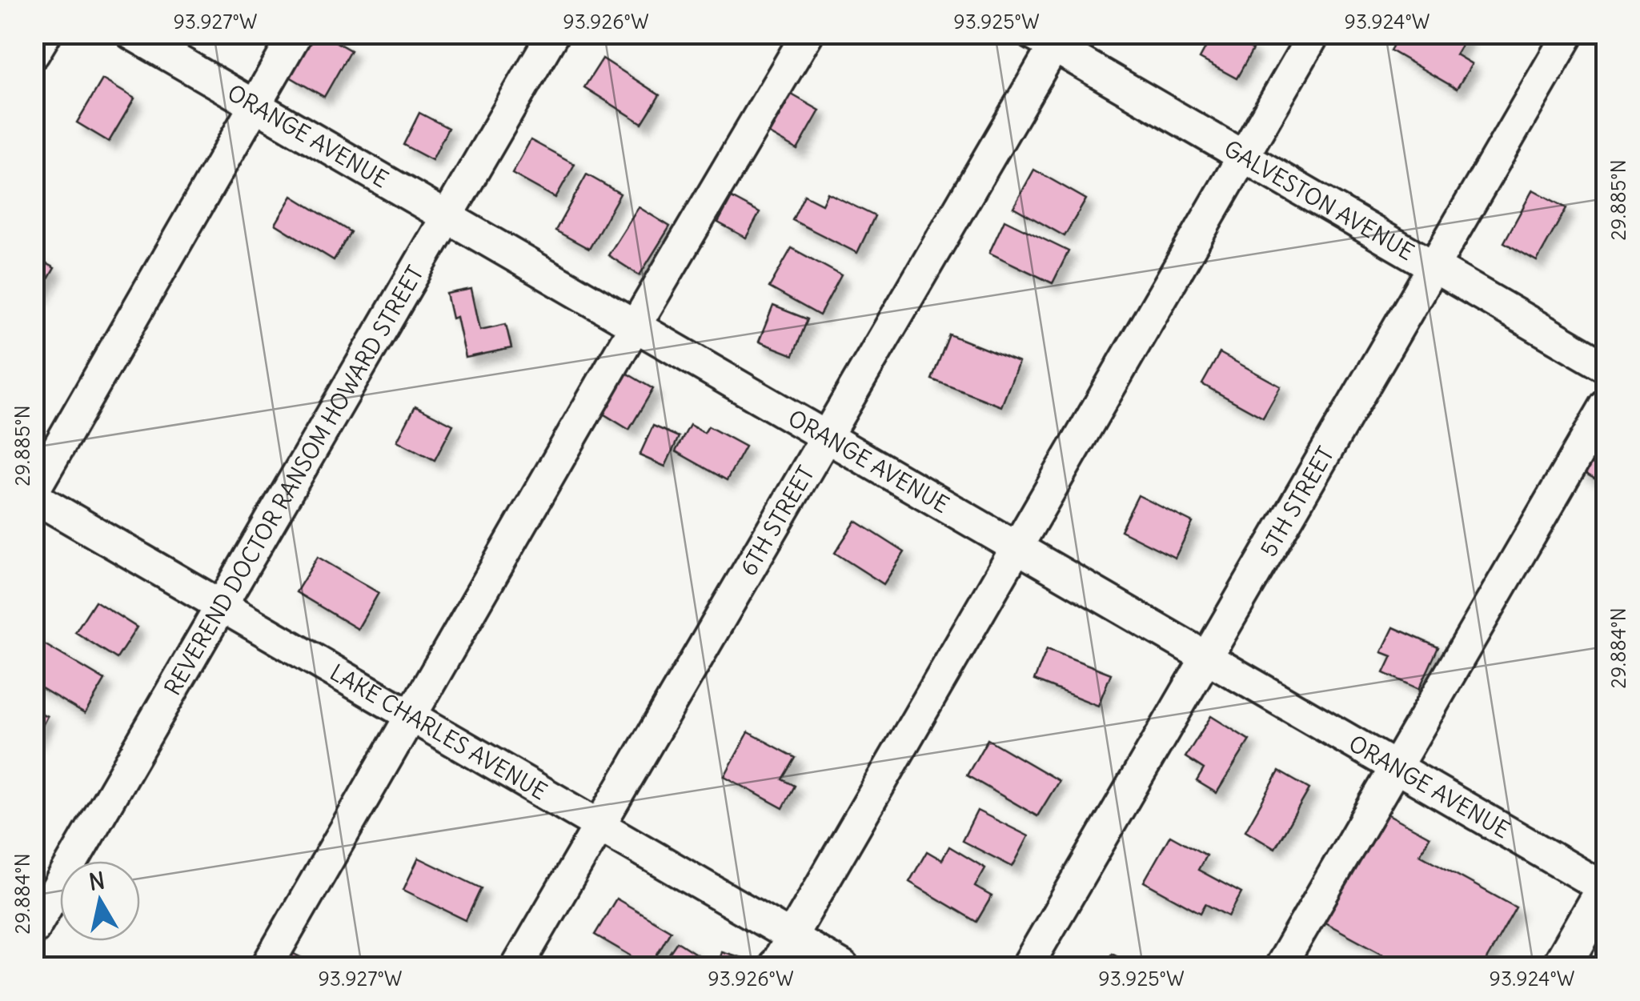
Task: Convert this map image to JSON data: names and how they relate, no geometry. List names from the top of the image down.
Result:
{
  "streets": {
    "street": [
      "ORANGE AVENUE",
      "GALVESTON AVENUE",
      "REVEREND DOCTOR RANSOM HOWARD STREET",
      "5TH STREET",
      "6TH STREET",
      "LAKE CHARLES AVENUE"
    ]
  },
  "crossings": [
    ["ORANGE AVENUE", "REVEREND DOCTOR RANSOM HOWARD STREET"],
    ["ORANGE AVENUE", "5TH STREET"],
    ["ORANGE AVENUE", "6TH STREET"],
    ["GALVESTON AVENUE", "5TH STREET"],
    ["GALVESTON AVENUE", "6TH STREET"],
    ["REVEREND DOCTOR RANSOM HOWARD STREET", "LAKE CHARLES AVENUE"],
    ["6TH STREET", "LAKE CHARLES AVENUE"]
  ],
  "north": "top",
  "coordinates": [
    "93.927°W",
    "93.926°W",
    "93.925°W",
    "93.924°W",
    "29.885°N",
    "29.884°N"
  ]
}
